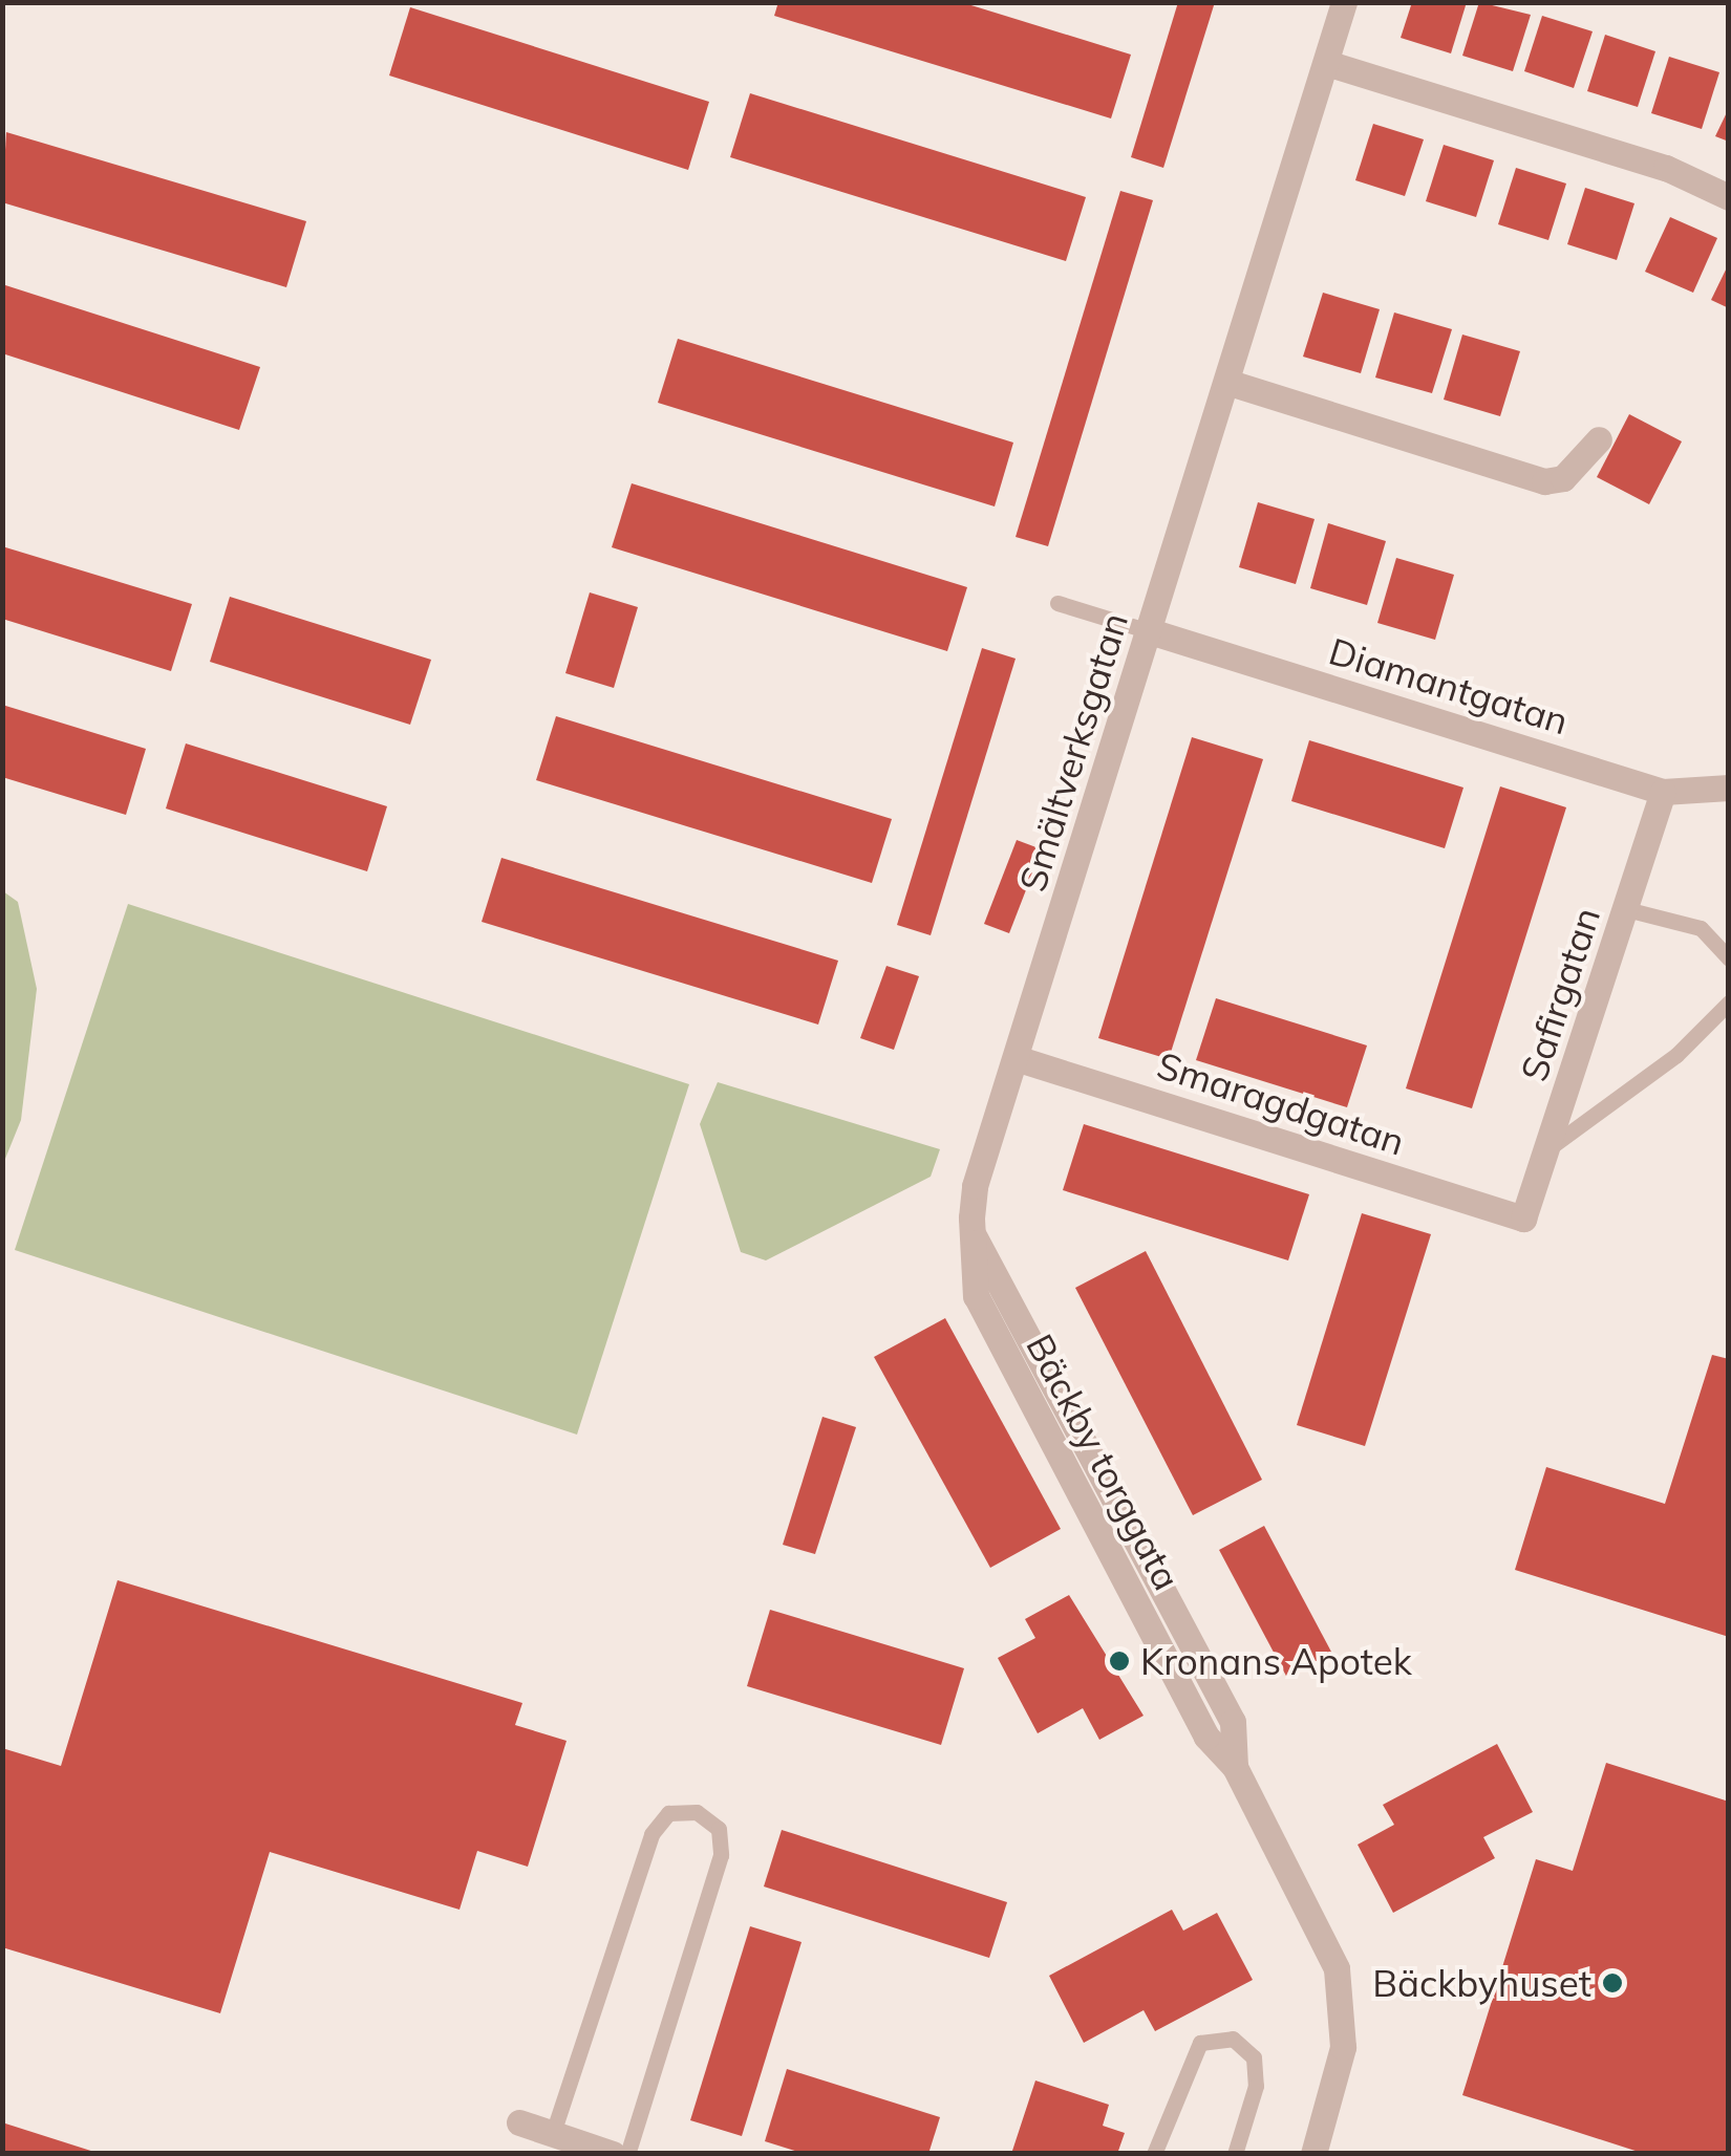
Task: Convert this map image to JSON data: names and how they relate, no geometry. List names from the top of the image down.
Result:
{
  "streets": {
    "street": [
      "Diamantgatan",
      "Smältverksgatan",
      "Safirgatan",
      "Smaragdgatan",
      "Bäckby torggata"
    ]
  },
  "crossings": [
    ["Diamantgatan", "Smältverksgatan"],
    ["Diamantgatan", "Safirgatan"],
    ["Smältverksgatan", "Smaragdgatan"],
    ["Smältverksgatan", "Bäckby torggata"],
    ["Safirgatan", "Smaragdgatan"]
  ],
  "places": ["Kronans Apotek", "Bäckbyhuset"]
}
